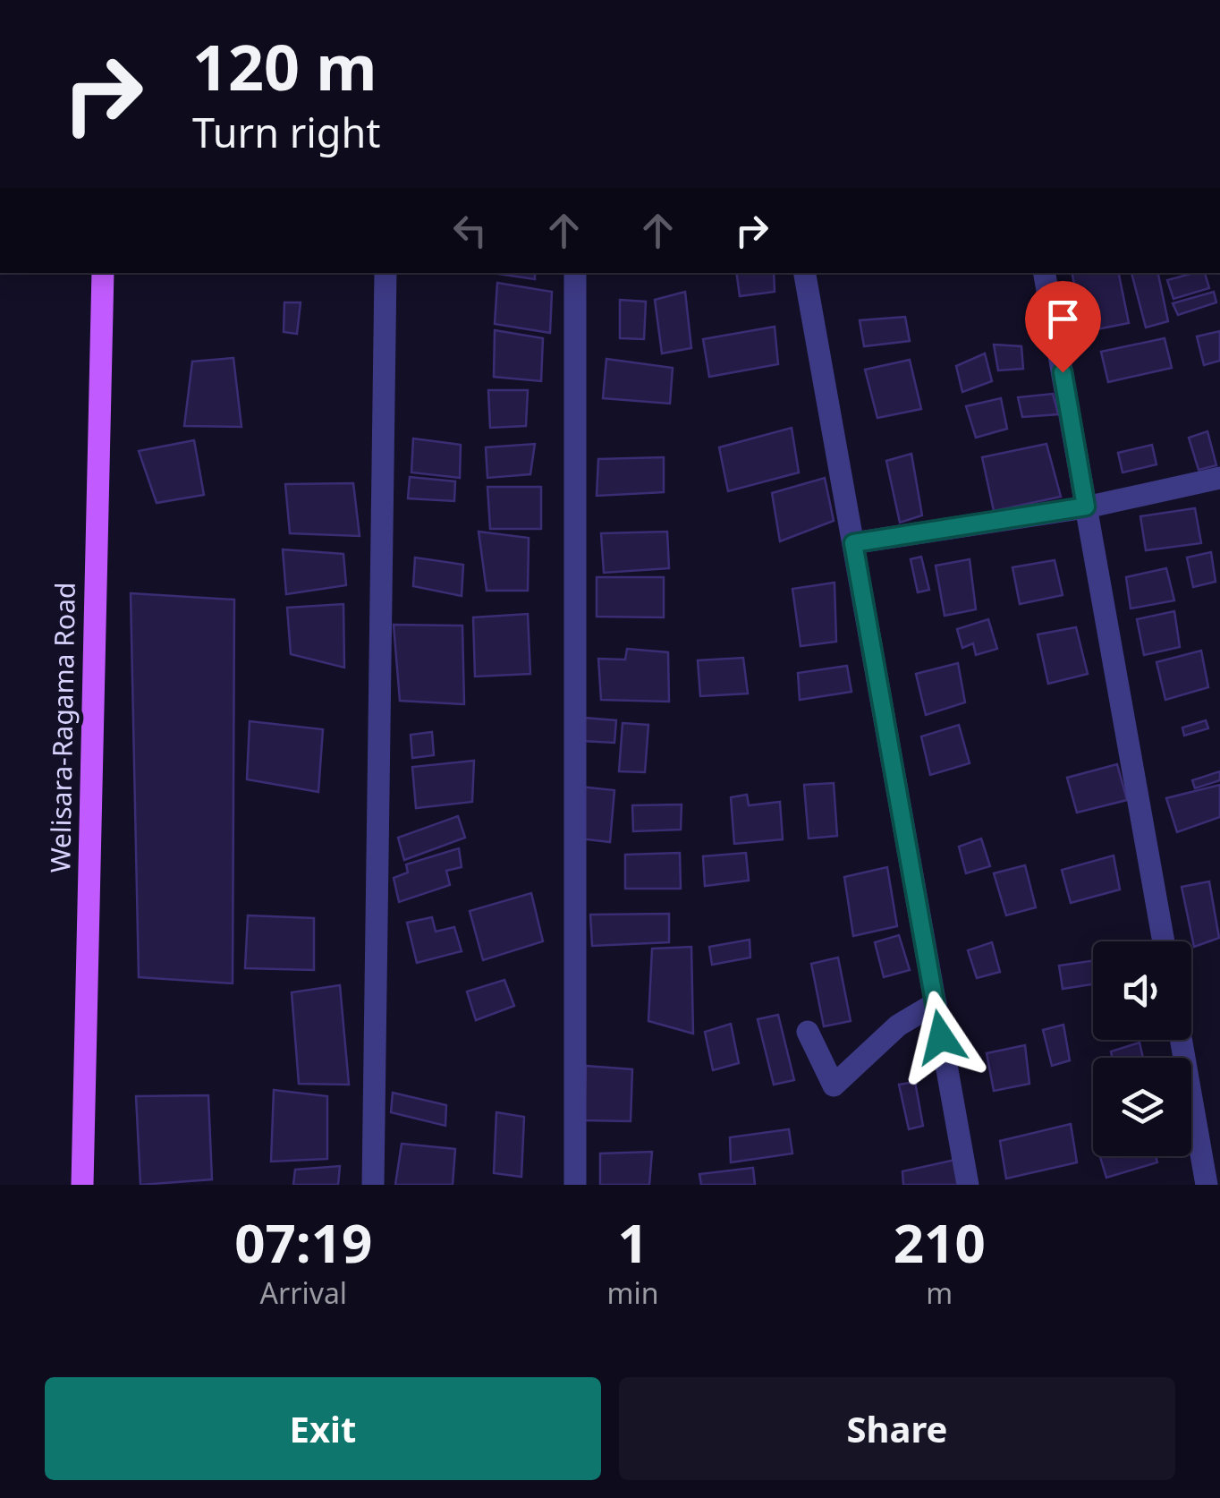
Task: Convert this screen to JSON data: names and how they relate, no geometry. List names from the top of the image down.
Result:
{
  "streets": {
    "main road": ["Welisara-Ragama Road"]
  },
  "page": {
    "turn": ["120 m", "Turn right"],
    "eta": [
      "07:19",
      "Arrival",
      "1",
      "min",
      "210",
      "m"
    ],
    "buttons": ["Exit", "Share"]
  }
}
